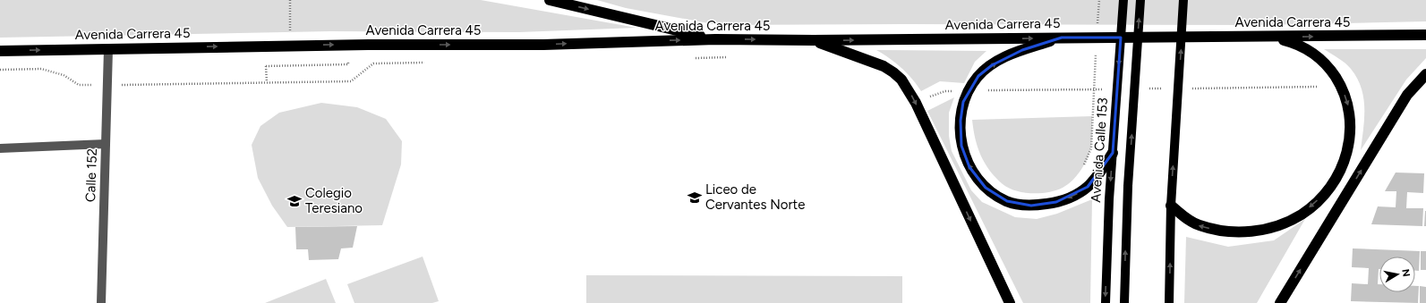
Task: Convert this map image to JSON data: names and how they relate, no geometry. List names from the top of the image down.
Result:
{
  "streets": {
    "highway": ["Avenida Carrera 45"],
    "main road": ["Avenida Calle 153"],
    "street": ["Calle 152"]
  },
  "crossings": [
    ["Avenida Carrera 45", "Calle 152"]
  ],
  "one_way": ["Avenida Carrera 45"],
  "places": {
    "school or university": ["Liceo de Cervantes Norte", "Colegio Teresiano"]
  },
  "north": "right"
}
